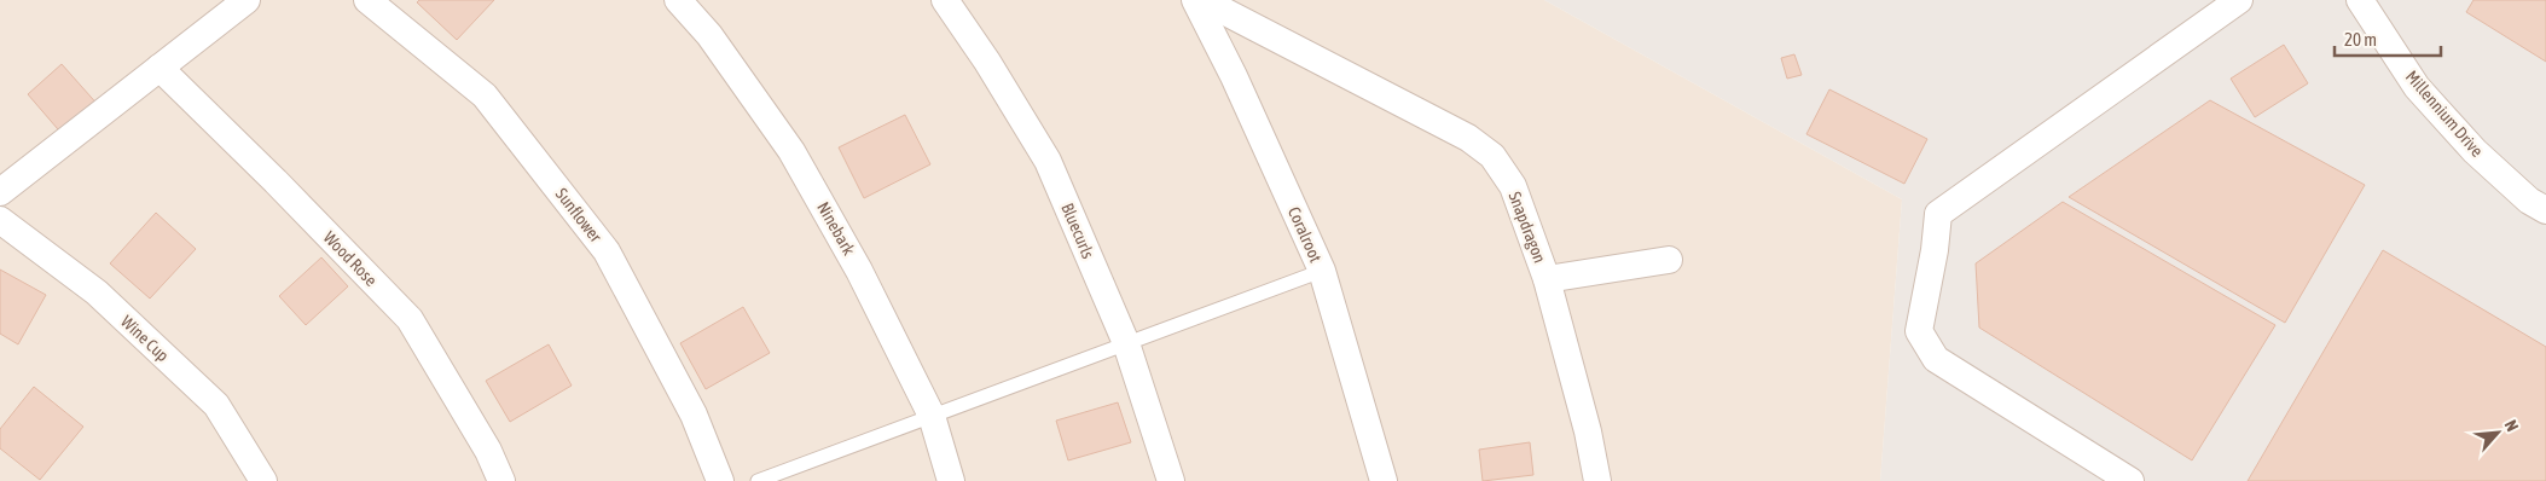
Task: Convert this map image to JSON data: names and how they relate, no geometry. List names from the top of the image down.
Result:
{
  "streets": {
    "street": [
      "Millennium Drive",
      "Sunflower",
      "Snapdragon",
      "Ninebark",
      "Bluecurls",
      "Coralroot",
      "Wood Rose",
      "Wine Cup"
    ]
  },
  "scale_bar": "20 m",
  "north": "top right"
}
